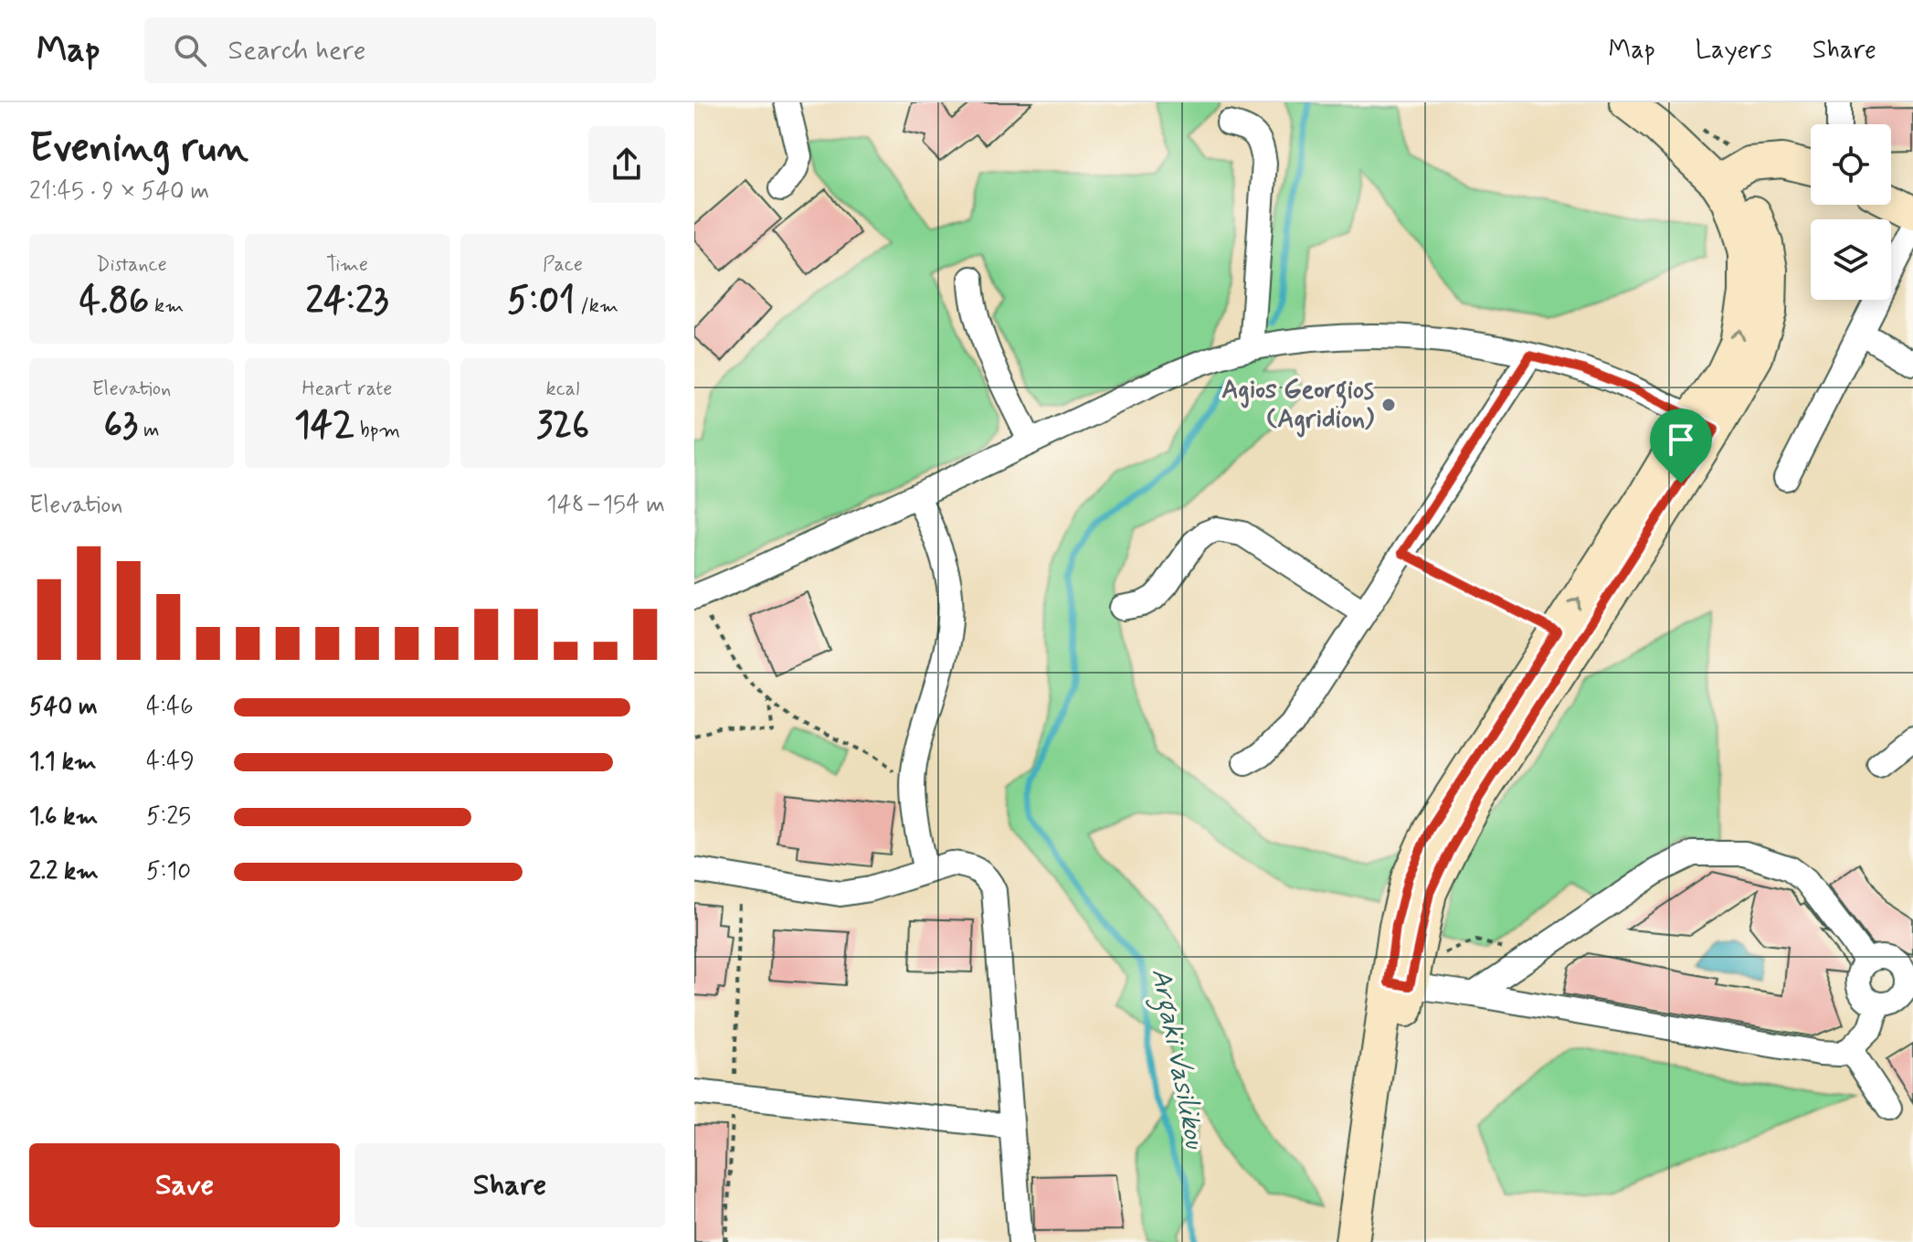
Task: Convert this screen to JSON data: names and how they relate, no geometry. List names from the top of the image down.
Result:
{
  "water": ["Argaki Vasilikou"],
  "places": ["Agios Georgios (Agridion)"],
  "page": {
    "header": "Map",
    "search": "Search here",
    "nav": ["Map", "Layers", "Share"],
    "heading": ["Evening run", "21:45 · 9 × 540 m"],
    "stats": [
      ["Distance", "4.86 km"],
      ["Time", "24:23"],
      ["Pace", "5:01 /km"],
      ["Elevation", "63 m"],
      ["Heart rate", "142 bpm"],
      ["kcal", "326"]
    ],
    "chart": ["Elevation", "148–154 m"],
    "list": [
      {
        "name": "540 m",
        "note": "4:46"
      },
      {
        "name": "1.1 km",
        "note": "4:49"
      },
      {
        "name": "1.6 km",
        "note": "5:25"
      },
      {
        "name": "2.2 km",
        "note": "5:10"
      }
    ],
    "buttons": ["Save", "Share"]
  }
}
